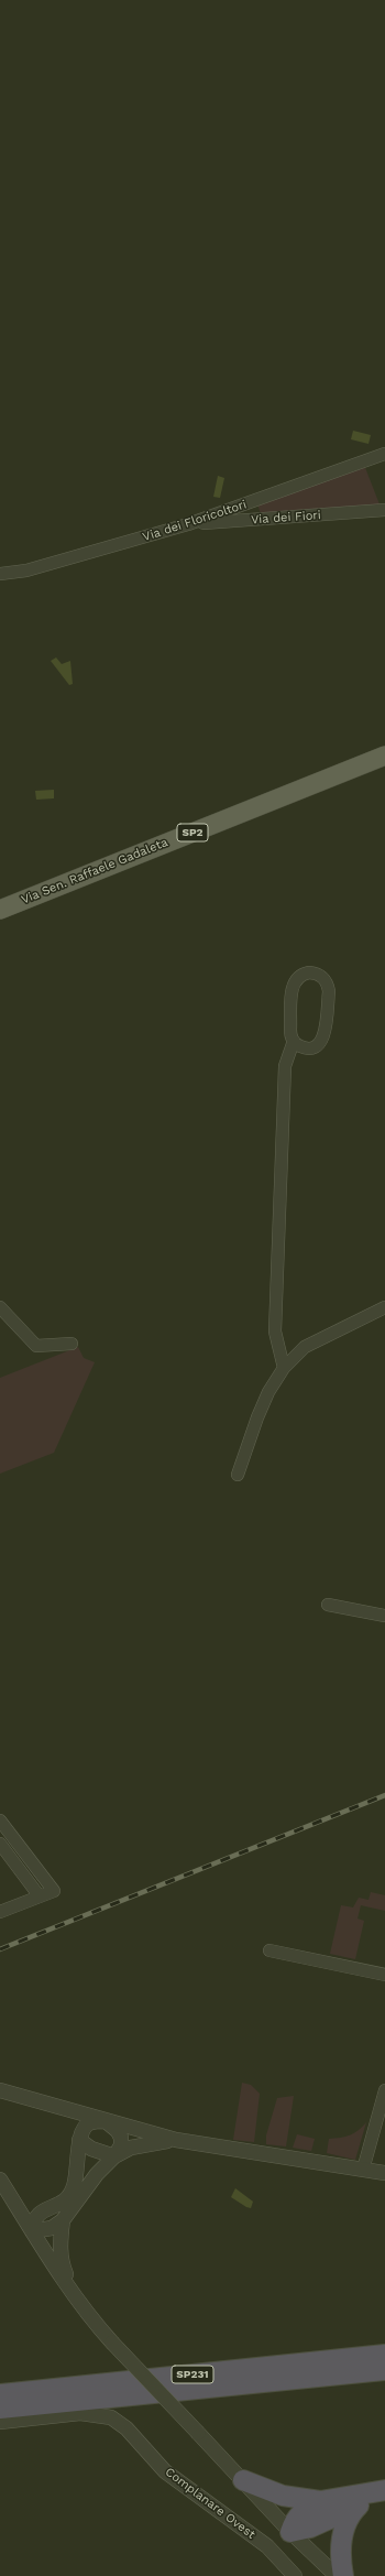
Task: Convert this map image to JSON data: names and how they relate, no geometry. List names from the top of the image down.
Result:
{
  "streets": {
    "highway": ["SP231"],
    "main road": ["SP2", "Via Sen. Raffaele Gadaleta"],
    "street": ["Via dei Fiori", "Via dei Floricoltori", "Complanare Ovest"]
  },
  "crossings": [
    ["Via dei Fiori", "Via dei Floricoltori"]
  ]
}
